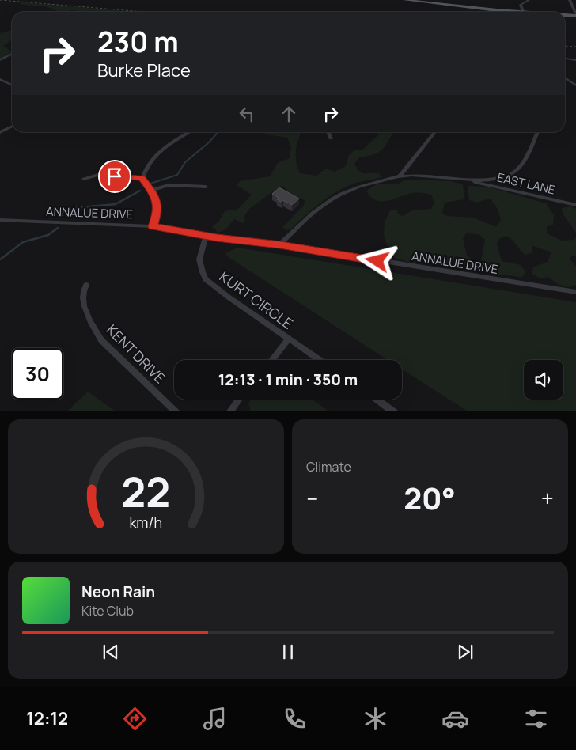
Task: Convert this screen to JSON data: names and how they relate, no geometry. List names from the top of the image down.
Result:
{
  "streets": {
    "street": [
      "EAST LANE",
      "ANNALUE DRIVE",
      "KURT CIRCLE",
      "KENT DRIVE"
    ]
  },
  "crossings": [
    ["ANNALUE DRIVE", "KURT CIRCLE"]
  ],
  "page": {
    "turn": ["230 m", "Burke Place"],
    "limit": "30",
    "trip": "12:13 · 1 min · 350 m",
    "tile": "Climate",
    "heat": ["−", "20°", "+"],
    "song": ["Neon Rain", "Kite Club"],
    "tabs": "12:12",
    "gauge": ["22", "km/h"]
  }
}
